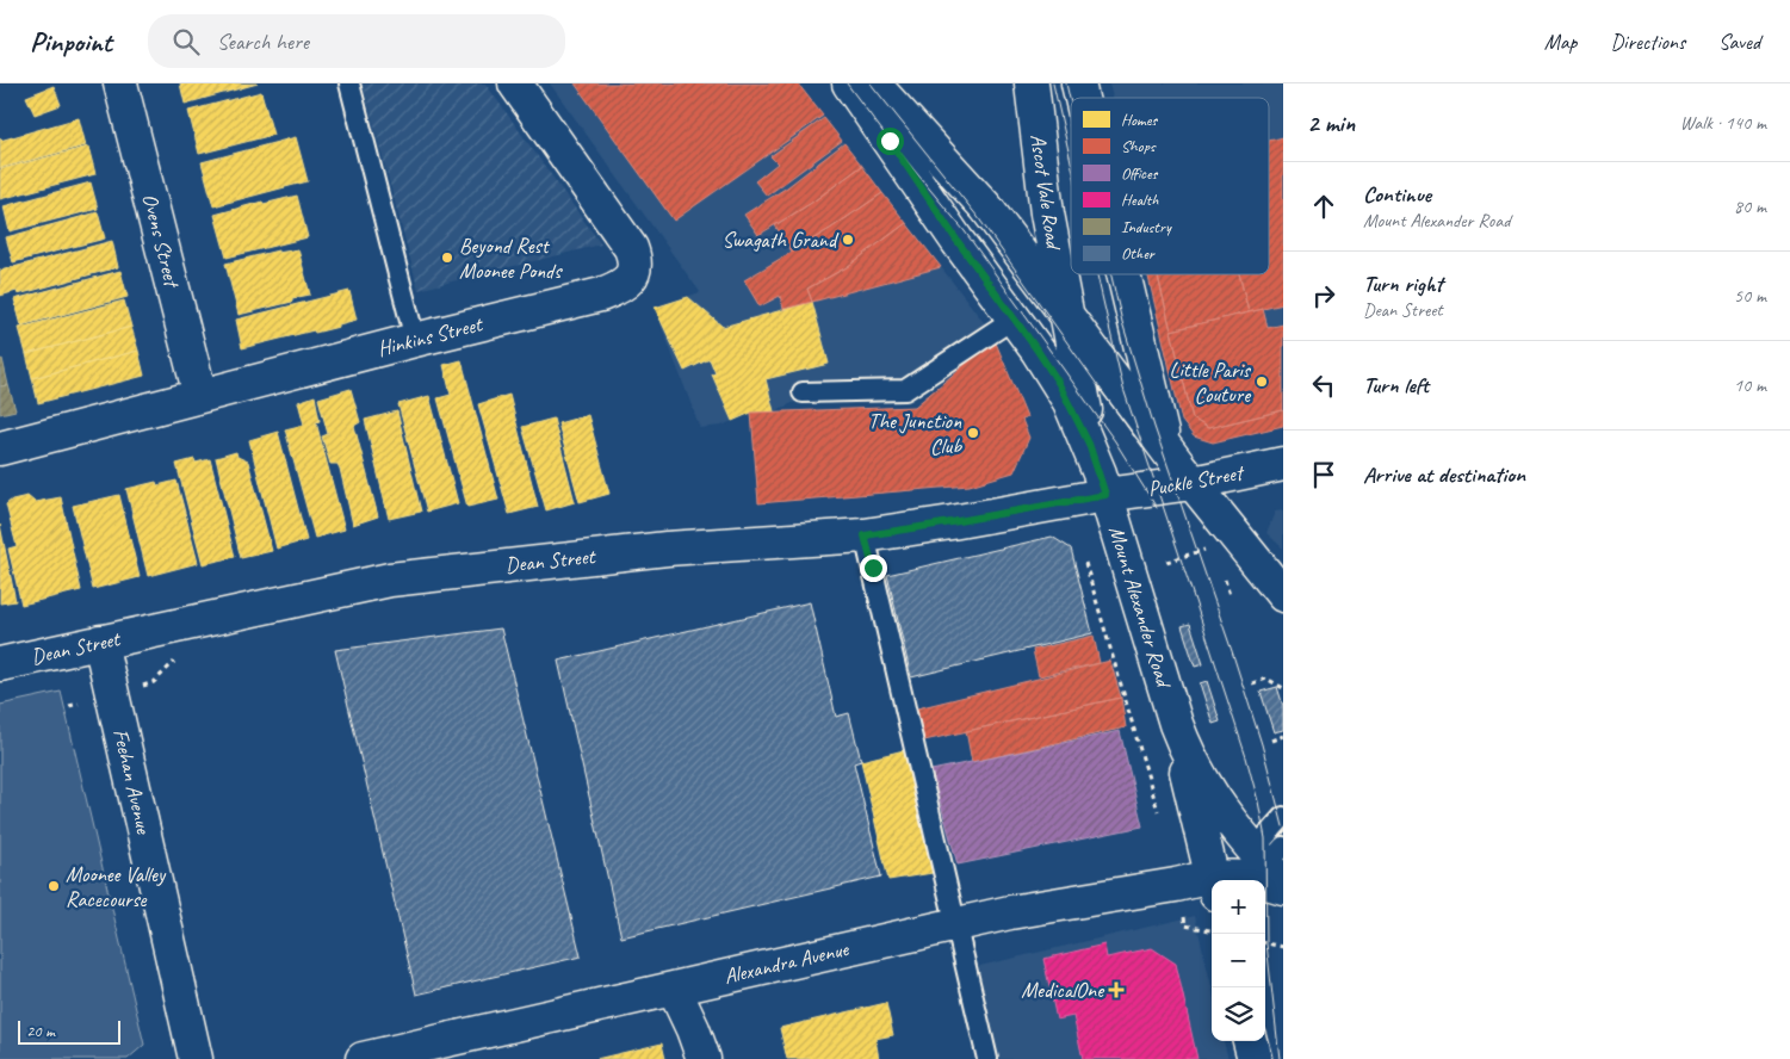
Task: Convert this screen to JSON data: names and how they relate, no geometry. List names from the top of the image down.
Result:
{
  "streets": {
    "street": [
      "Ascot Vale Road",
      "Ovens Street",
      "Hinkins Street",
      "Puckle Street",
      "Dean Street",
      "Mount Alexander Road",
      "Feehan Avenue",
      "Alexandra Avenue"
    ]
  },
  "crossings": [
    ["Ascot Vale Road", "Puckle Street"],
    ["Ascot Vale Road", "Dean Street"],
    ["Ascot Vale Road", "Mount Alexander Road"],
    ["Ovens Street", "Hinkins Street"],
    ["Puckle Street", "Dean Street"],
    ["Puckle Street", "Mount Alexander Road"],
    ["Dean Street", "Mount Alexander Road"],
    ["Dean Street", "Feehan Avenue"]
  ],
  "places": {
    "other": [
      "Swagath Grand",
      "Beyond Rest Moonee Ponds",
      "Little Paris Couture",
      "The Junction Club",
      "Moonee Valley Racecourse"
    ],
    "health": ["MedicalOne"]
  },
  "legend": [
    "Homes",
    "Shops",
    "Offices",
    "Health",
    "Industry",
    "Other"
  ],
  "scale_bar": "20 m",
  "page": {
    "header": "Pinpoint",
    "search": "Search here",
    "nav": ["Map", "Directions", "Saved"],
    "heading": ["2 min", "Walk · 140 m"],
    "list": [
      ["Continue", "Mount Alexander Road", "80 m"],
      ["Turn right", "Dean Street", "50 m"],
      ["Turn left", "10 m"],
      "Arrive at destination"
    ],
    "map_buttons": ["+", "−"],
    "scale": "20 m"
  }
}
